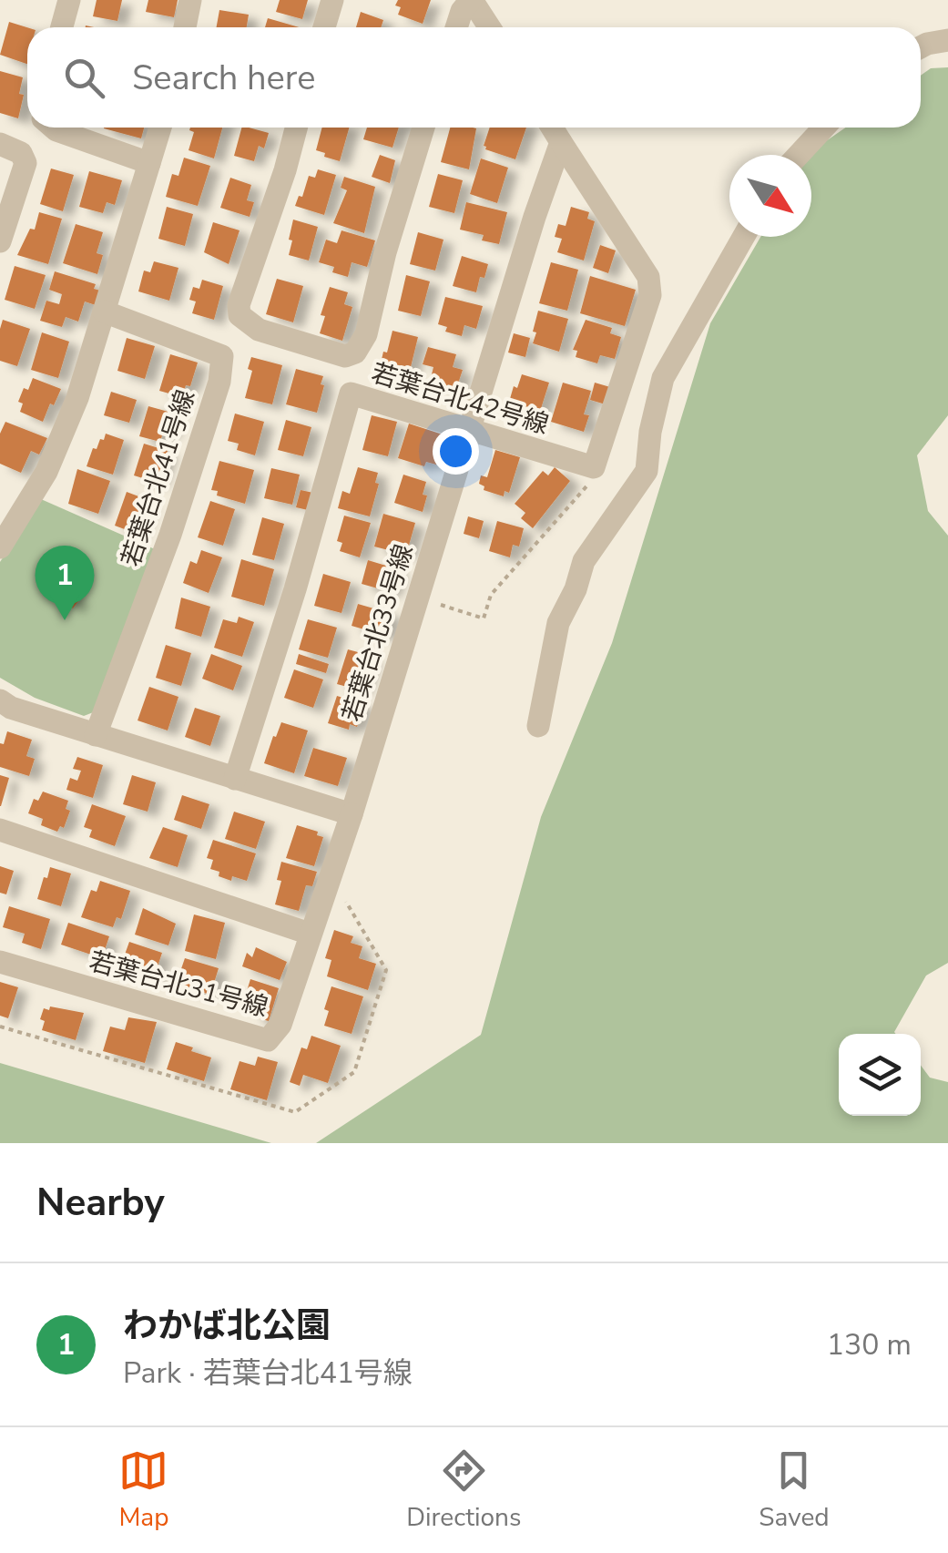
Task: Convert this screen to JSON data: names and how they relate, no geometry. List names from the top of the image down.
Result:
{
  "streets": {
    "street": [
      "若葉台北42号線",
      "若葉台北41号線",
      "若葉台北33号線",
      "若葉台北31号線"
    ]
  },
  "crossings": [
    ["若葉台北42号線", "若葉台北33号線"],
    ["若葉台北33号線", "若葉台北31号線"]
  ],
  "north": "bottom right",
  "page": {
    "search": "Search here",
    "pins": "1",
    "heading": "Nearby",
    "list": [
      {
        "mark": "1",
        "name": "わかば北公園",
        "note": "Park · 若葉台北41号線",
        "value": "130 m"
      }
    ],
    "nav": ["Map", "Directions", "Saved"]
  }
}
